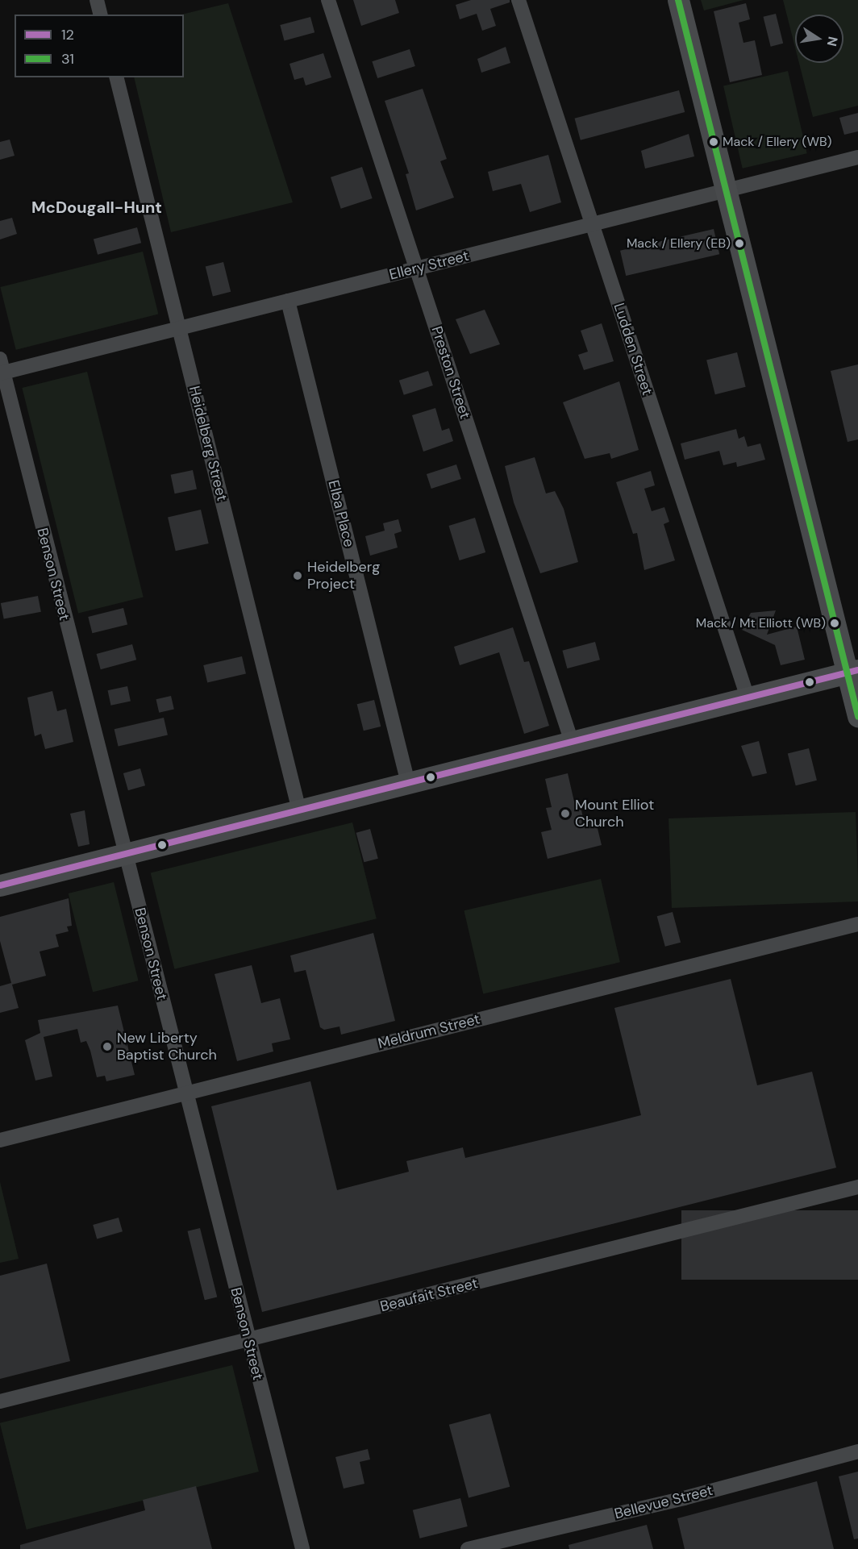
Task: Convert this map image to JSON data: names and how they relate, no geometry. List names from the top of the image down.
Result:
{
  "streets": {
    "street": [
      "Ellery Street",
      "Ludden Street",
      "Preston Street",
      "Heidelberg Street",
      "Elba Place",
      "Benson Street",
      "Meldrum Street",
      "Beaufait Street",
      "Bellevue Street"
    ]
  },
  "crossings": [
    ["Ellery Street", "Ludden Street"],
    ["Ellery Street", "Preston Street"],
    ["Ellery Street", "Heidelberg Street"],
    ["Ellery Street", "Elba Place"],
    ["Ellery Street", "Benson Street"],
    ["Benson Street", "Meldrum Street"],
    ["Benson Street", "Beaufait Street"]
  ],
  "districts": ["McDougall-Hunt"],
  "places": [
    "Mack / Ellery (WB)",
    "Mack / Ellery (EB)",
    "Heidelberg Project",
    "Mack / Mt Elliott (WB)",
    "Mount Elliot Church",
    "New Liberty Baptist Church"
  ],
  "lines": ["transit line 31", "transit line 12"],
  "legend": ["12", "31"],
  "north": "right"
}
